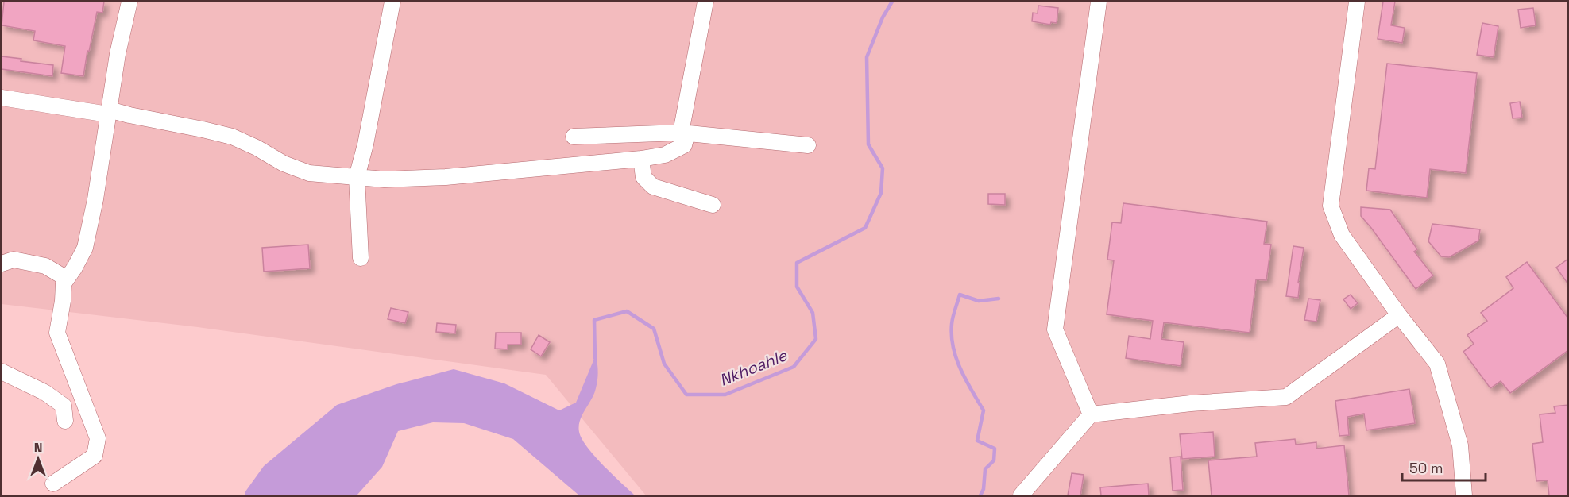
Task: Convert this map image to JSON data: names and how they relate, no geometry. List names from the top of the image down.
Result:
{
  "water": ["Nkhoahle"],
  "scale_bar": "50 m",
  "north": "top"
}
